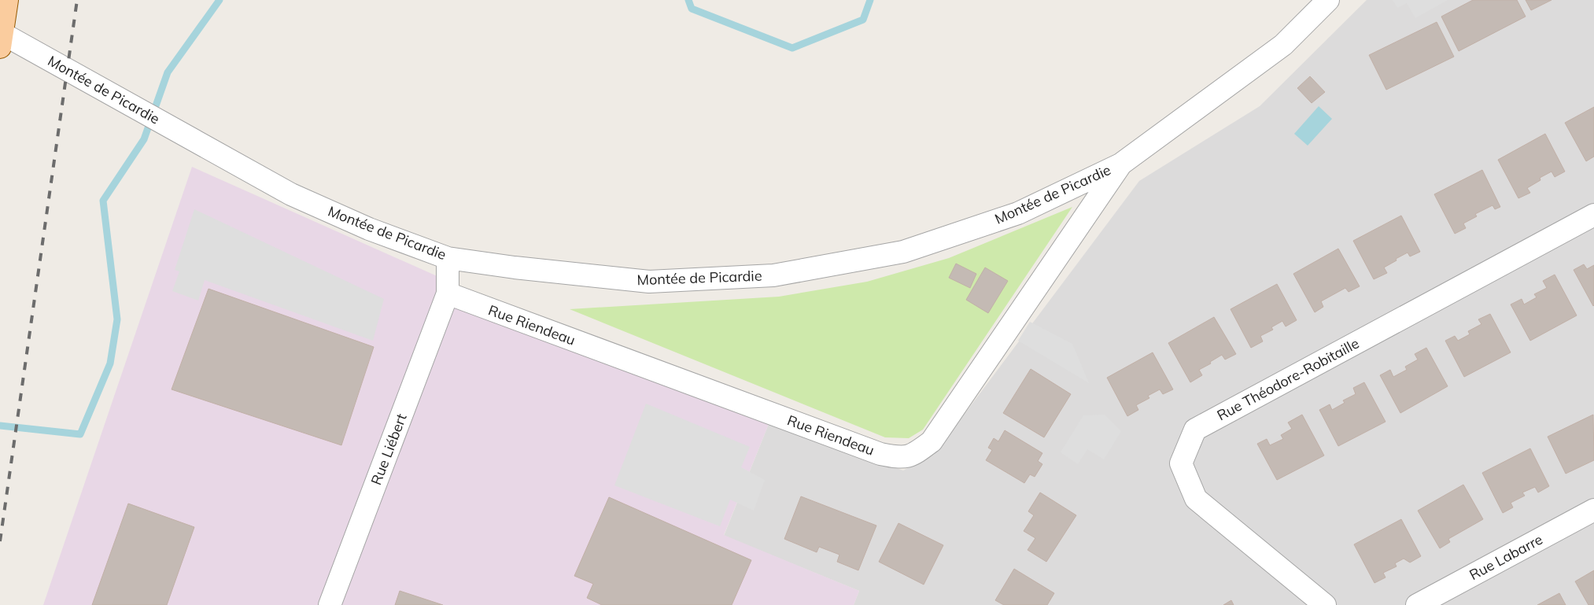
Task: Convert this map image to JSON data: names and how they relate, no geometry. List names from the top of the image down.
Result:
{
  "streets": {
    "street": [
      "Montée de Picardie",
      "Rue Riendeau",
      "Rue Théodore-Robitaille",
      "Rue Liébert",
      "Rue Labarre"
    ]
  },
  "crossings": [
    ["Montée de Picardie", "Rue Riendeau"],
    ["Rue Riendeau", "Rue Liébert"]
  ]
}
